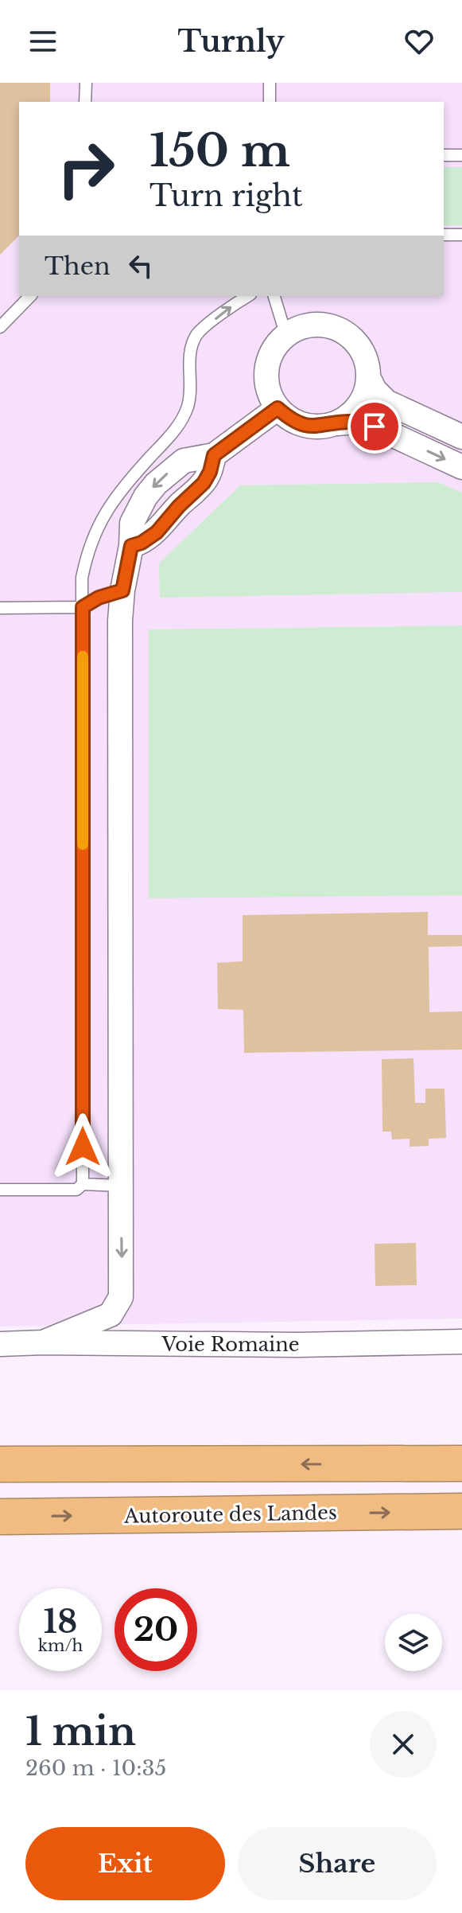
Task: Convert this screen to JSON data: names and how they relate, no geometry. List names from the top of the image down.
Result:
{
  "streets": {
    "highway": ["Autoroute des Landes"],
    "street": ["Voie Romaine"]
  },
  "page": {
    "header": "Turnly",
    "turn": ["150 m", "Turn right"],
    "then": "Then",
    "speed": "18 km/h",
    "limit": "20",
    "heading": ["1 min", "260 m · 10:35"],
    "buttons": ["Exit", "Share"]
  }
}
